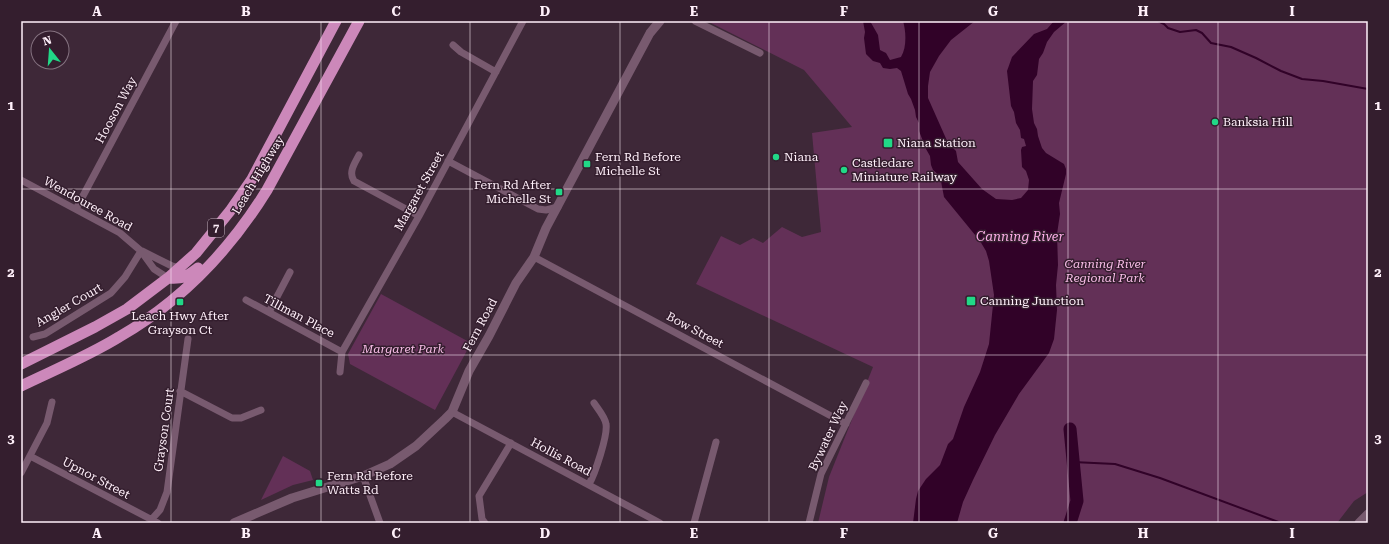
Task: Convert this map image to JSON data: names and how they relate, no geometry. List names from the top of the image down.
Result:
{
  "streets": {
    "highway": ["Leach Highway", "7"],
    "street": [
      "Hooson Way",
      "Margaret Street",
      "Wendouree Road",
      "Angler Court",
      "Tillman Place",
      "Fern Road",
      "Bow Street",
      "Grayson Court",
      "Bywater Way",
      "Hollis Road",
      "Upnor Street"
    ]
  },
  "crossings": [
    ["Hooson Way", "Wendouree Road"],
    ["Leach Highway", "Wendouree Road"],
    ["Margaret Street", "Tillman Place"],
    ["Wendouree Road", "Angler Court"],
    ["Fern Road", "Bow Street"],
    ["Fern Road", "Hollis Road"],
    ["Bow Street", "Bywater Way"],
    ["Grayson Court", "Upnor Street"]
  ],
  "water": ["Canning River"],
  "parks": ["Canning River Regional Park", "Margaret Park"],
  "places": {
    "other": ["Banksia Hill", "Niana", "Castledare Miniature Railway"],
    "transit": [
      "Niana Station",
      "Fern Rd Before Michelle St",
      "Fern Rd After Michelle St",
      "Canning Junction",
      "Leach Hwy After Grayson Ct",
      "Fern Rd Before Watts Rd"
    ]
  },
  "north": "top",
  "grid": {
    "columns": [
      "A",
      "B",
      "C",
      "D",
      "E",
      "F",
      "G",
      "H",
      "I"
    ],
    "rows": ["1", "2", "3"]
  }
}
